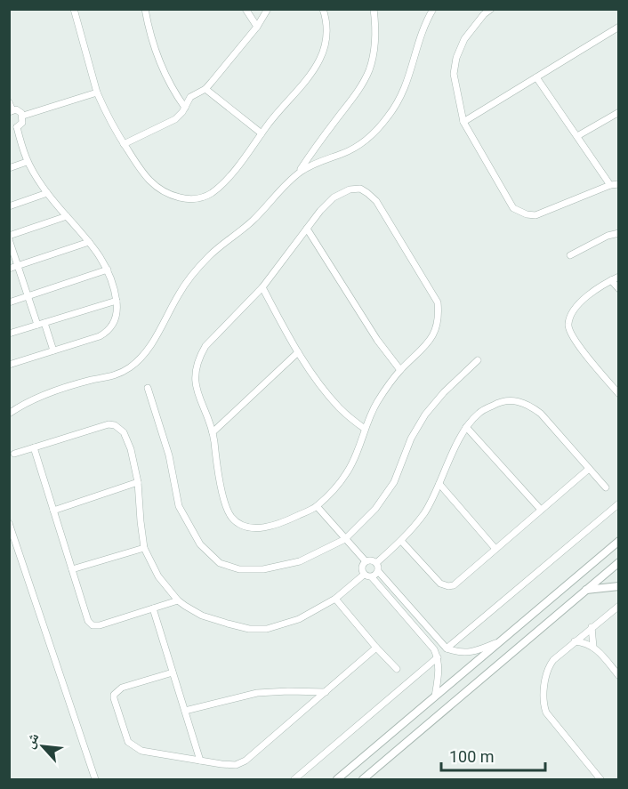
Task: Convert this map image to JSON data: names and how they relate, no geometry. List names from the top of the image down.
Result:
{
  "scale_bar": "100 m",
  "north": "top left"
}
